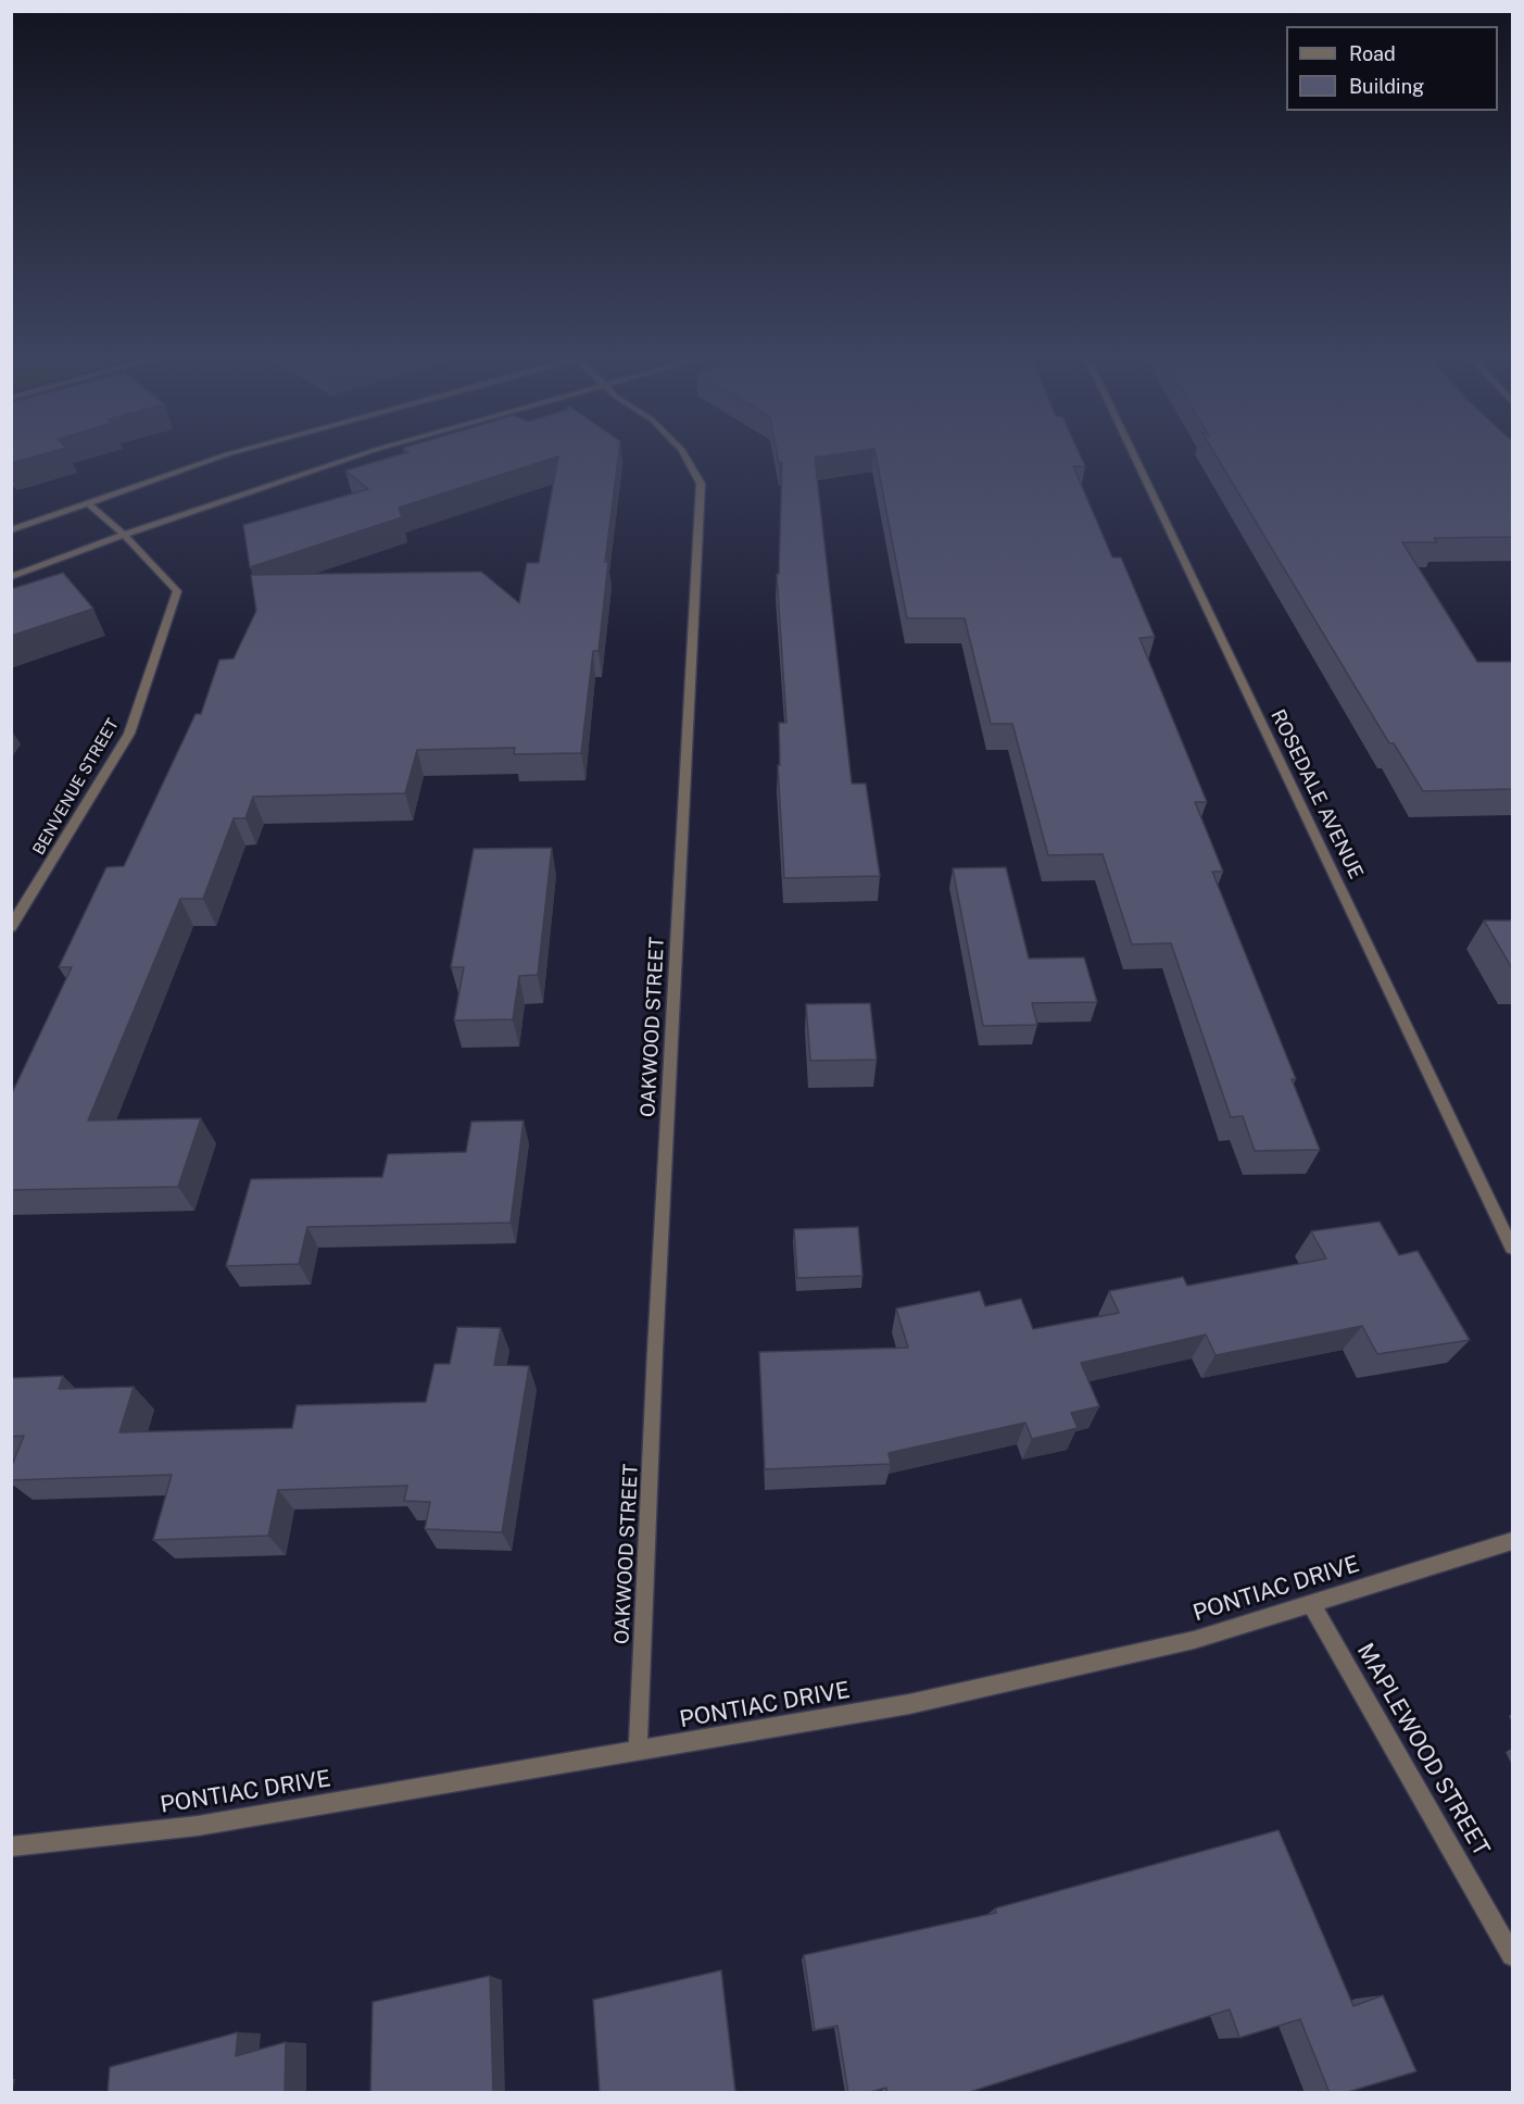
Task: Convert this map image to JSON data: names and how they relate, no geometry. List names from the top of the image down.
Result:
{
  "streets": {
    "street": [
      "BENVENUE STREET",
      "ROSEDALE AVENUE",
      "OAKWOOD STREET",
      "PONTIAC DRIVE",
      "MAPLEWOOD STREET"
    ]
  },
  "crossings": [
    ["OAKWOOD STREET", "PONTIAC DRIVE"],
    ["PONTIAC DRIVE", "MAPLEWOOD STREET"]
  ],
  "legend": ["Road", "Building"]
}
